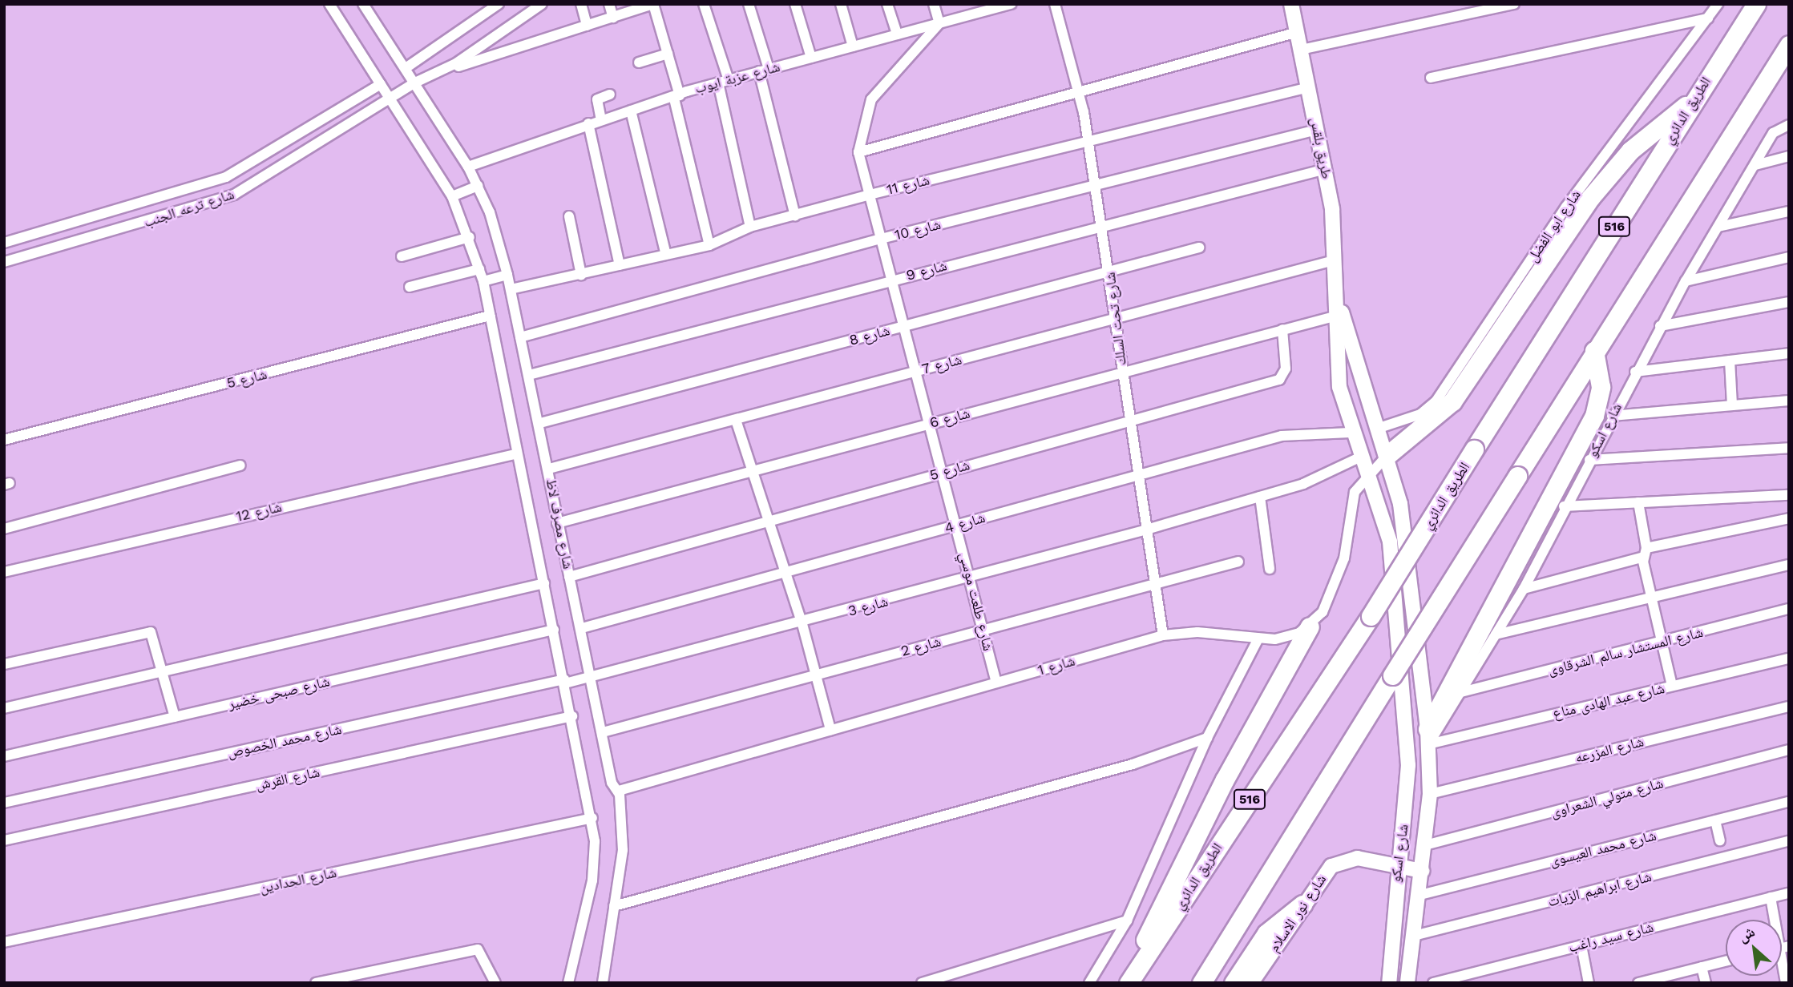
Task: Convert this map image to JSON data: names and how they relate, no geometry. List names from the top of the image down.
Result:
{
  "streets": {
    "highway": ["الطريق الدائري", "516"],
    "main road": ["طريق بلقس", "شارع اسكو", "شارع نور الاسلام"],
    "street": [
      "شارع عزبة ايوب",
      "شارع 11",
      "شارع ترعه الجنب",
      "شارع ابو الفضل",
      "شارع 10",
      "شارع 9",
      "شارع تحت السلك",
      "شارع 8",
      "شارع 7",
      "شارع 5",
      "شارع 6",
      "شارع 12",
      "شارع 4",
      "شارع مصرف لاظ",
      "شارع طلعت موسي",
      "شارع 3",
      "شارع 2",
      "شارع المستشار سالم الشرقاوى",
      "شارع 1",
      "شارع صبحى خضير",
      "شارع عبد الهادى مناع",
      "شارع محمد الخصوص",
      "شارع المزرعه",
      "شارع القرش",
      "شارع متولي الشعراوى",
      "شارع محمد العيسوى",
      "شارع الحدادين",
      "شارع ابراهيم الزيات",
      "شارع سيد راغب"
    ]
  },
  "crossings": [
    ["شارع عزبة ايوب", "شارع مصرف لاظ"],
    ["شارع عزبة ايوب", "شارع طلعت موسي"],
    ["طريق بلقس", "شارع 11"],
    ["طريق بلقس", "شارع 10"],
    ["طريق بلقس", "شارع 9"],
    ["طريق بلقس", "شارع 7"],
    ["طريق بلقس", "شارع 6"],
    ["طريق بلقس", "شارع اسكو"],
    ["شارع 11", "شارع تحت السلك"],
    ["شارع 11", "شارع مصرف لاظ"],
    ["شارع 11", "شارع طلعت موسي"],
    ["شارع ترعه الجنب", "شارع مصرف لاظ"],
    ["شارع 10", "شارع تحت السلك"],
    ["شارع 10", "شارع مصرف لاظ"],
    ["شارع 10", "شارع طلعت موسي"],
    ["شارع 9", "شارع تحت السلك"],
    ["شارع 9", "شارع مصرف لاظ"],
    ["شارع 9", "شارع طلعت موسي"],
    ["شارع تحت السلك", "شارع 8"],
    ["شارع تحت السلك", "شارع 7"],
    ["شارع تحت السلك", "شارع 5"],
    ["شارع تحت السلك", "شارع 6"],
    ["شارع تحت السلك", "شارع 4"],
    ["شارع تحت السلك", "شارع 3"],
    ["شارع تحت السلك", "شارع 2"],
    ["شارع تحت السلك", "شارع 1"],
    ["شارع 8", "شارع مصرف لاظ"],
    ["شارع 8", "شارع طلعت موسي"],
    ["شارع 7", "شارع مصرف لاظ"],
    ["شارع 7", "شارع طلعت موسي"],
    ["شارع 5", "شارع 6"],
    ["شارع 5", "شارع مصرف لاظ"],
    ["شارع 5", "شارع طلعت موسي"],
    ["شارع 6", "شارع اسكو"],
    ["شارع 6", "شارع مصرف لاظ"],
    ["شارع 6", "شارع طلعت موسي"],
    ["شارع اسكو", "شارع 4"],
    ["شارع اسكو", "شارع 3"],
    ["شارع اسكو", "شارع المستشار سالم الشرقاوى"],
    ["شارع اسكو", "شارع 1"],
    ["شارع اسكو", "شارع عبد الهادى مناع"],
    ["شارع اسكو", "شارع المزرعه"],
    ["شارع اسكو", "شارع متولي الشعراوى"],
    ["شارع اسكو", "شارع محمد العيسوى"],
    ["شارع اسكو", "شارع ابراهيم الزيات"],
    ["شارع اسكو", "شارع نور الاسلام"],
    ["شارع 12", "شارع مصرف لاظ"],
    ["شارع 4", "شارع مصرف لاظ"],
    ["شارع 4", "شارع طلعت موسي"],
    ["شارع مصرف لاظ", "شارع 3"],
    ["شارع مصرف لاظ", "شارع 2"],
    ["شارع مصرف لاظ", "شارع 1"],
    ["شارع مصرف لاظ", "شارع صبحى خضير"],
    ["شارع مصرف لاظ", "شارع محمد الخصوص"],
    ["شارع مصرف لاظ", "شارع القرش"],
    ["شارع مصرف لاظ", "شارع الحدادين"],
    ["شارع طلعت موسي", "شارع 3"],
    ["شارع طلعت موسي", "شارع 2"],
    ["شارع طلعت موسي", "شارع 1"],
    ["شارع 3", "شارع محمد الخصوص"]
  ],
  "north": "top left"
}
